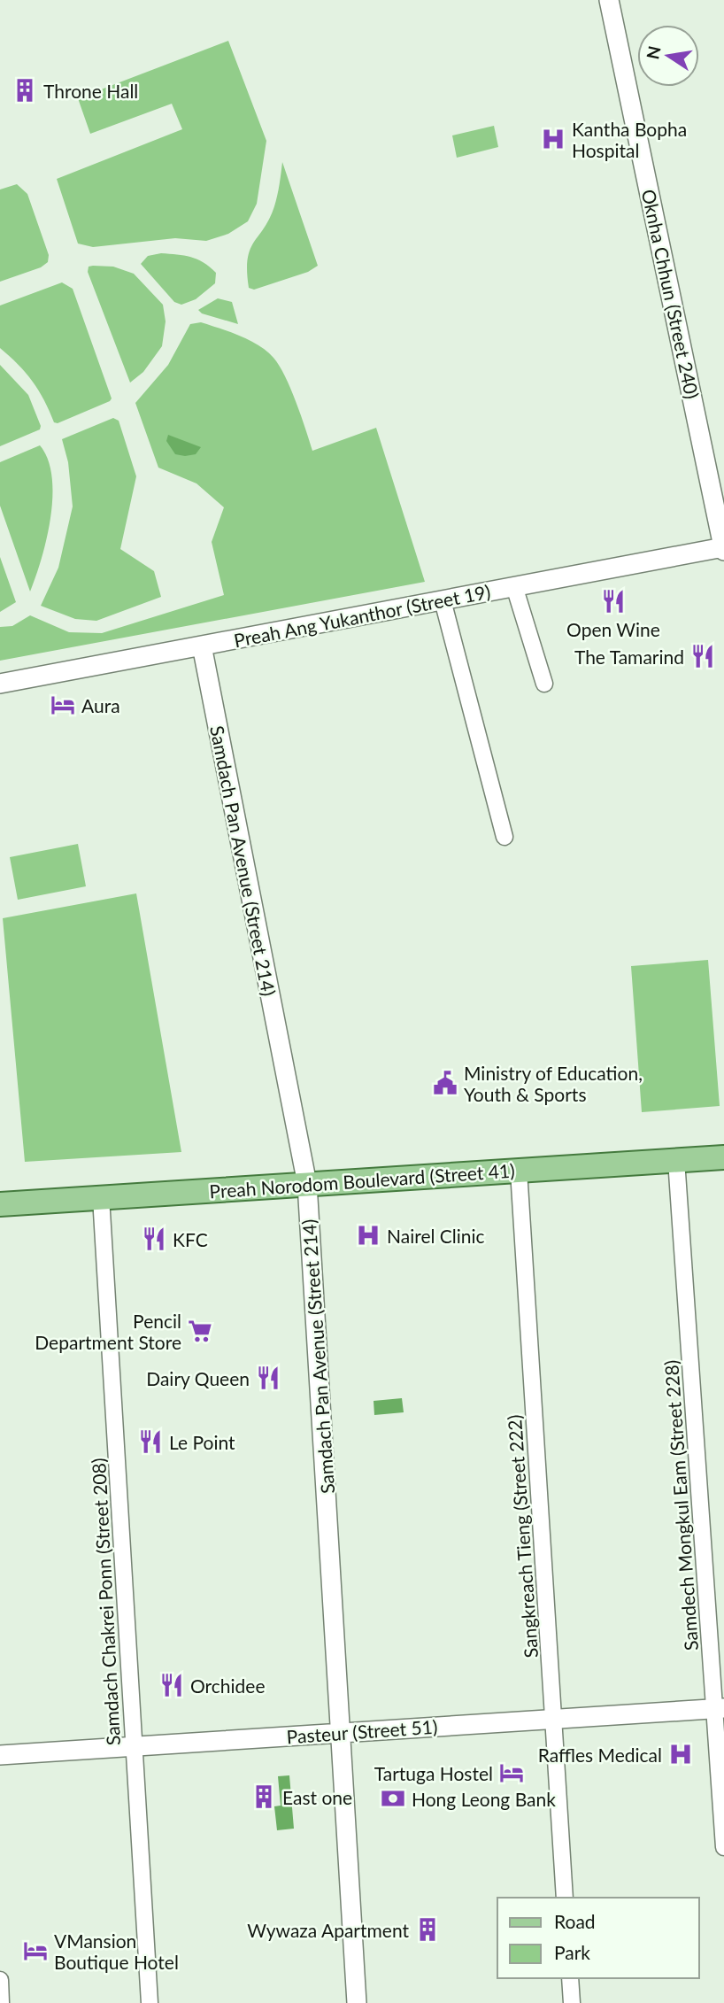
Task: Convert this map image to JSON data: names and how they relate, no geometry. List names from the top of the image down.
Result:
{
  "streets": {
    "main road": ["Preah Norodom Boulevard (Street 41)"],
    "street": [
      "Oknha Chhun (Street 240)",
      "Preah Ang Yukanthor (Street 19)",
      "Samdach Pan Avenue (Street 214)",
      "Samdech Mongkul Eam (Street 228)",
      "Sangkreach Tieng (Street 222)",
      "Samdach Chakrei Ponn (Street 208)",
      "Pasteur (Street 51)"
    ]
  },
  "crossings": [
    ["Oknha Chhun (Street 240)", "Preah Ang Yukanthor (Street 19)"],
    ["Preah Ang Yukanthor (Street 19)", "Samdach Pan Avenue (Street 214)"],
    ["Samdach Pan Avenue (Street 214)", "Preah Norodom Boulevard (Street 41)"],
    ["Samdach Pan Avenue (Street 214)", "Pasteur (Street 51)"],
    ["Preah Norodom Boulevard (Street 41)", "Samdech Mongkul Eam (Street 228)"],
    ["Preah Norodom Boulevard (Street 41)", "Sangkreach Tieng (Street 222)"],
    ["Preah Norodom Boulevard (Street 41)", "Samdach Chakrei Ponn (Street 208)"],
    ["Samdech Mongkul Eam (Street 228)", "Pasteur (Street 51)"],
    ["Sangkreach Tieng (Street 222)", "Pasteur (Street 51)"],
    ["Samdach Chakrei Ponn (Street 208)", "Pasteur (Street 51)"]
  ],
  "places": {
    "building": ["Throne Hall", "East one", "Wywaza Apartment"],
    "hospital": ["Kantha Bopha Hospital", "Nairel Clinic", "Raffles Medical"],
    "restaurant": [
      "Open Wine",
      "The Tamarind",
      "KFC",
      "Dairy Queen",
      "Le Point",
      "Orchidee"
    ],
    "hotel": ["Aura", "Tartuga Hostel", "VMansion Boutique Hotel"],
    "public building": ["Ministry of Education, Youth & Sports"],
    "supermarket": ["Pencil Department Store"],
    "bank": ["Hong Leong Bank"]
  },
  "legend": ["Road", "Park"],
  "north": "left"
}
